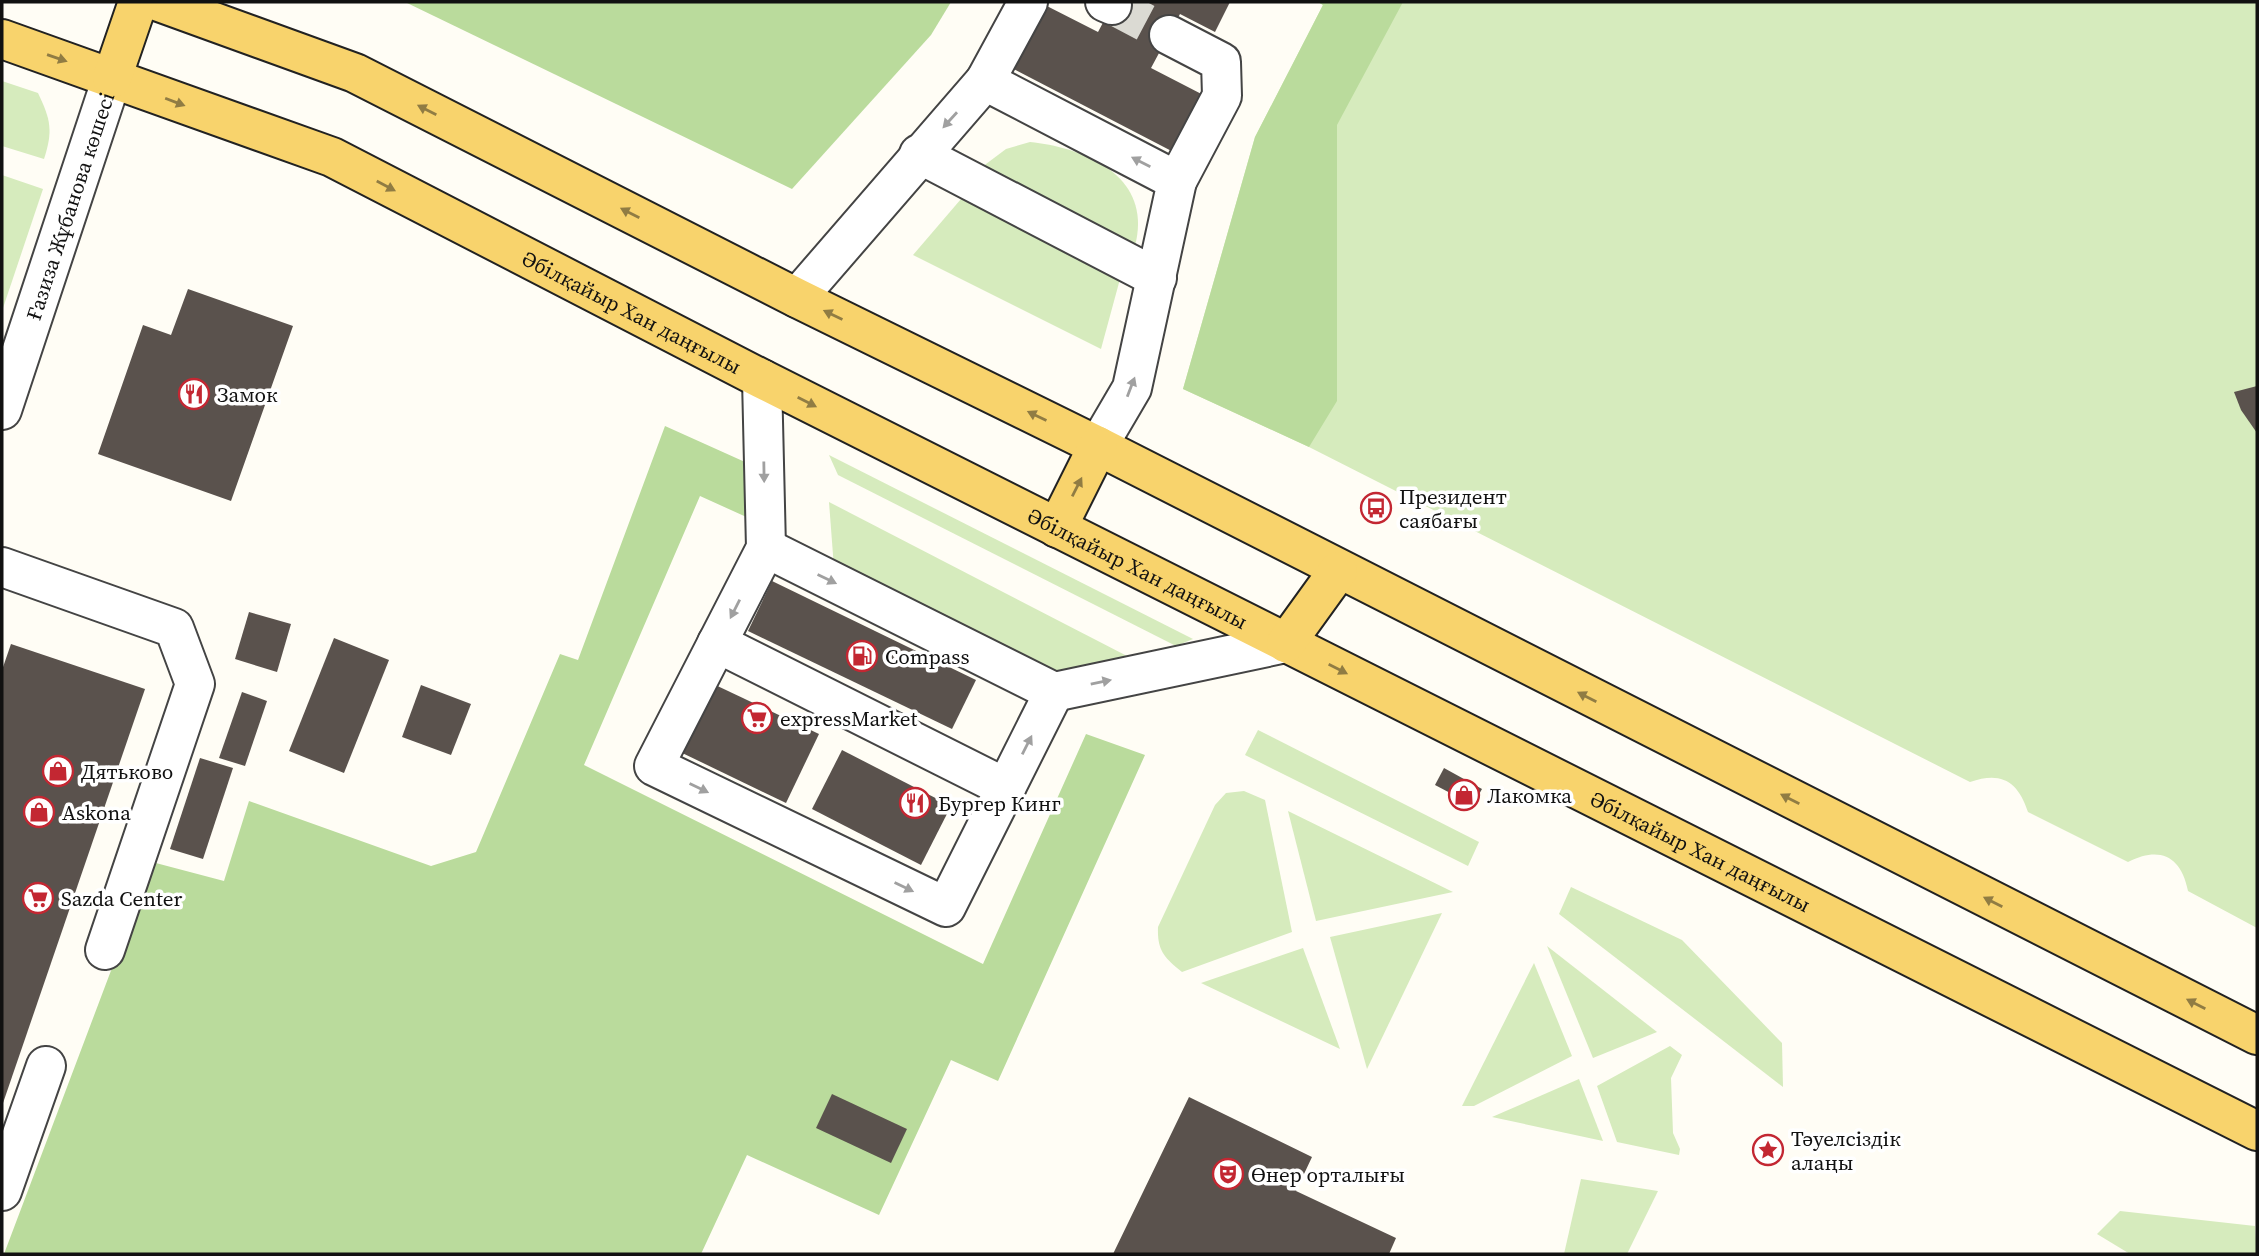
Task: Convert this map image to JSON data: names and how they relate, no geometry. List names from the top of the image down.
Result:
{
  "streets": {
    "main road": ["Ғазиза Жұбанова көшесі", "Әбілқайыр Хан даңғылы"]
  },
  "crossings": [
    ["Ғазиза Жұбанова көшесі", "Әбілқайыр Хан даңғылы"]
  ],
  "places": {
    "restaurant": ["Замок", "Бургер Кинг"],
    "bus stop": ["Президент саябағы"],
    "fuel station": ["Compass"],
    "supermarket": ["expressMarket", "Sazda Center"],
    "shop": ["Дятьково", "Лакомка", "Askona"],
    "place": ["Тәуелсіздік алаңы"],
    "theatre": ["Өнер орталығы"]
  }
}
